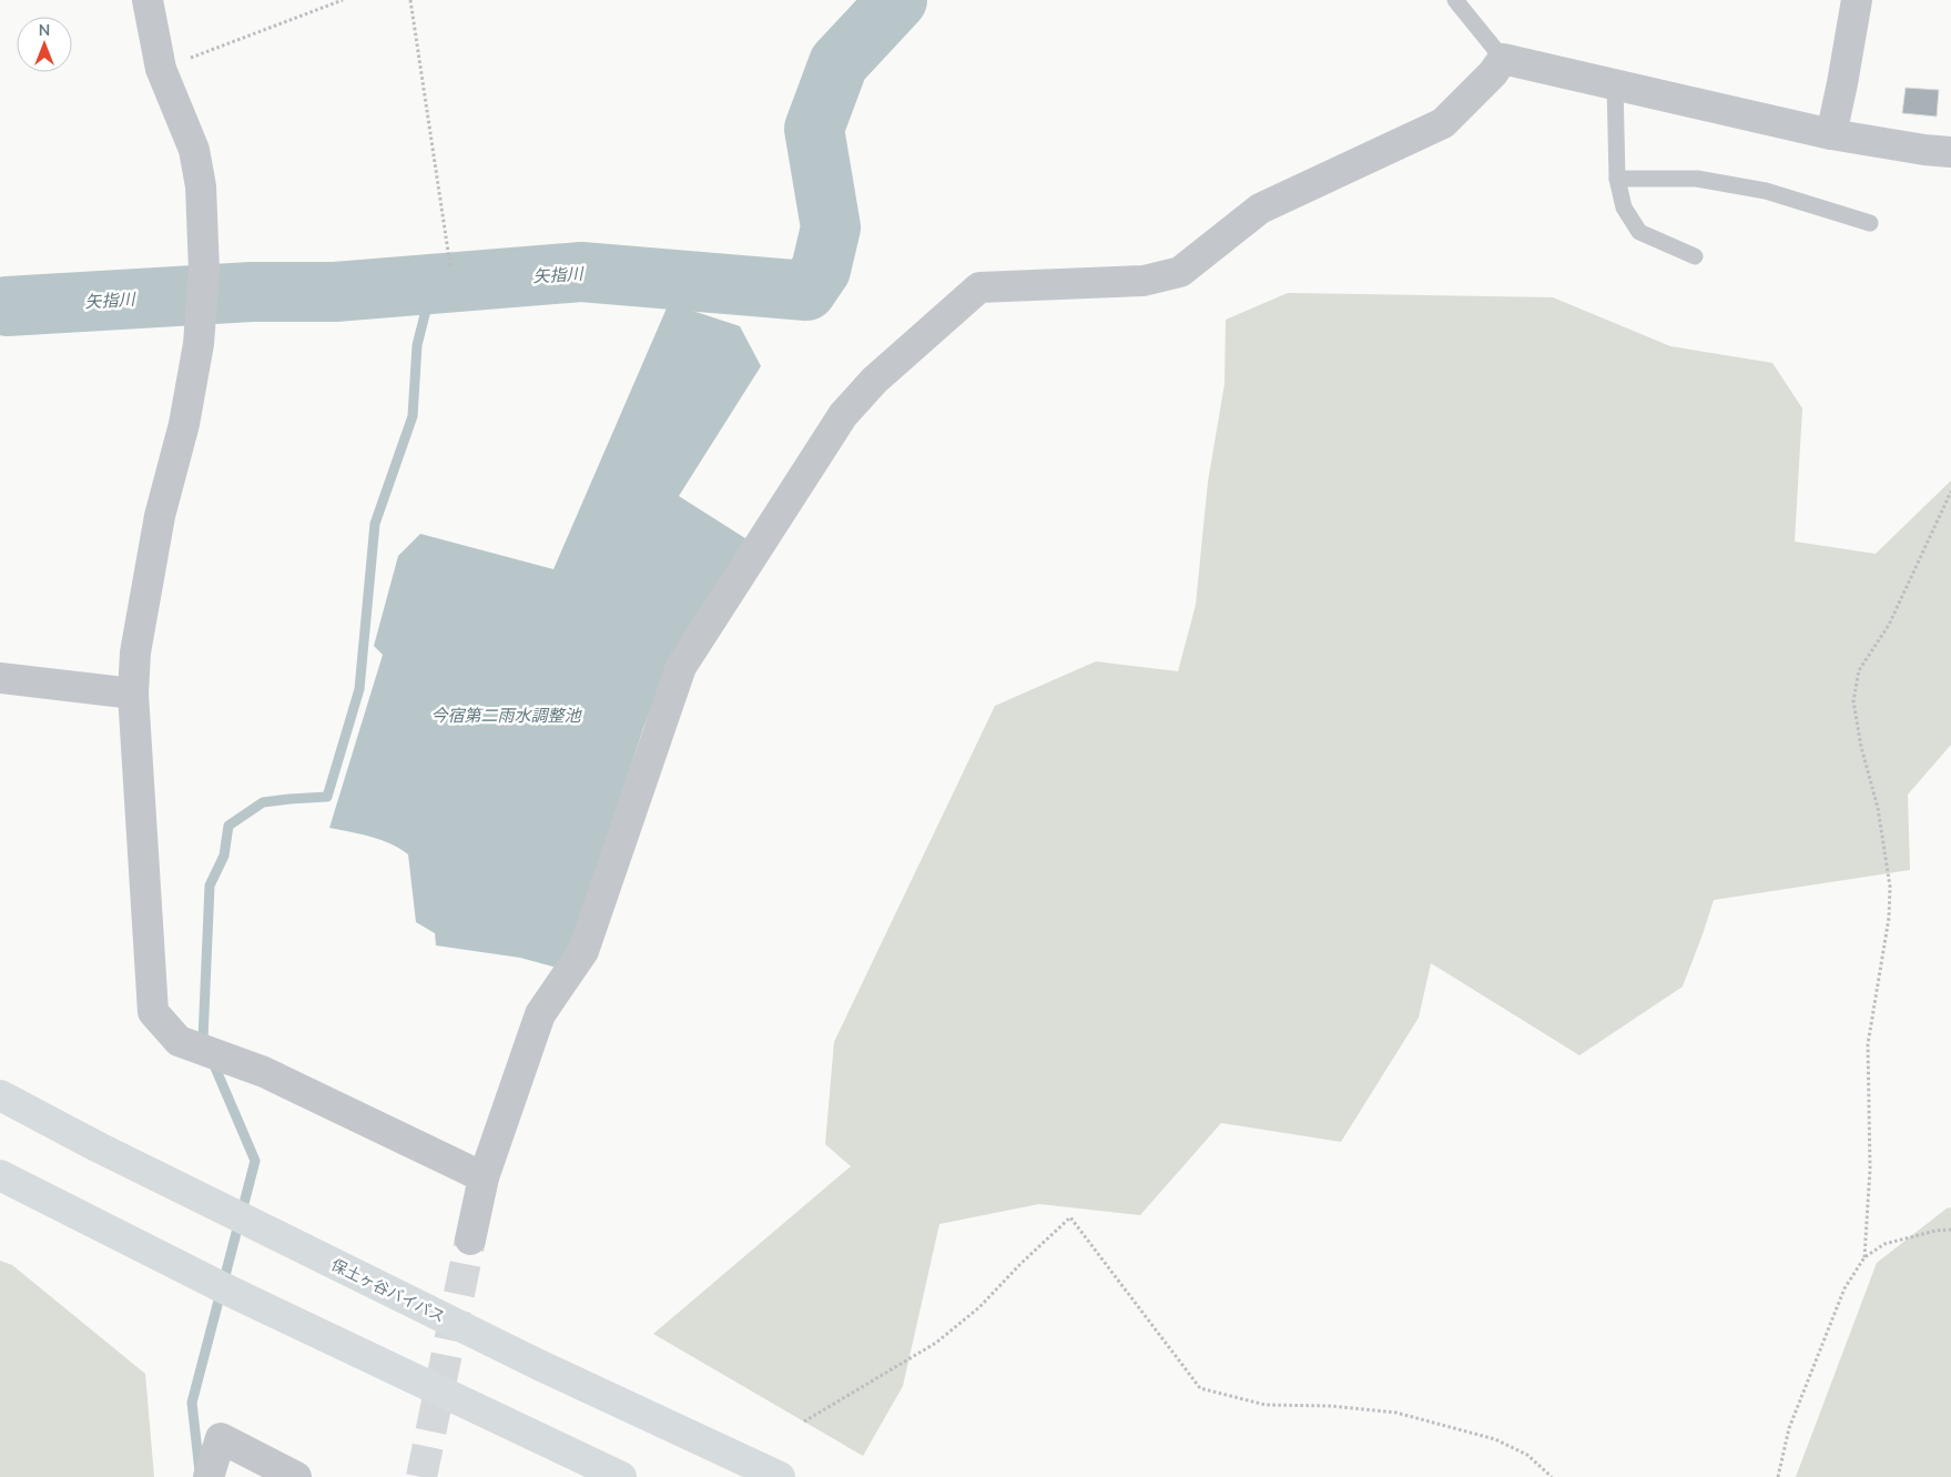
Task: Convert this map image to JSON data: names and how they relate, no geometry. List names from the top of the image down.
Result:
{
  "streets": {
    "highway": ["保土ヶ谷バイパス"]
  },
  "water": ["矢指川", "今宿第二雨水調整池"],
  "north": "top"
}
